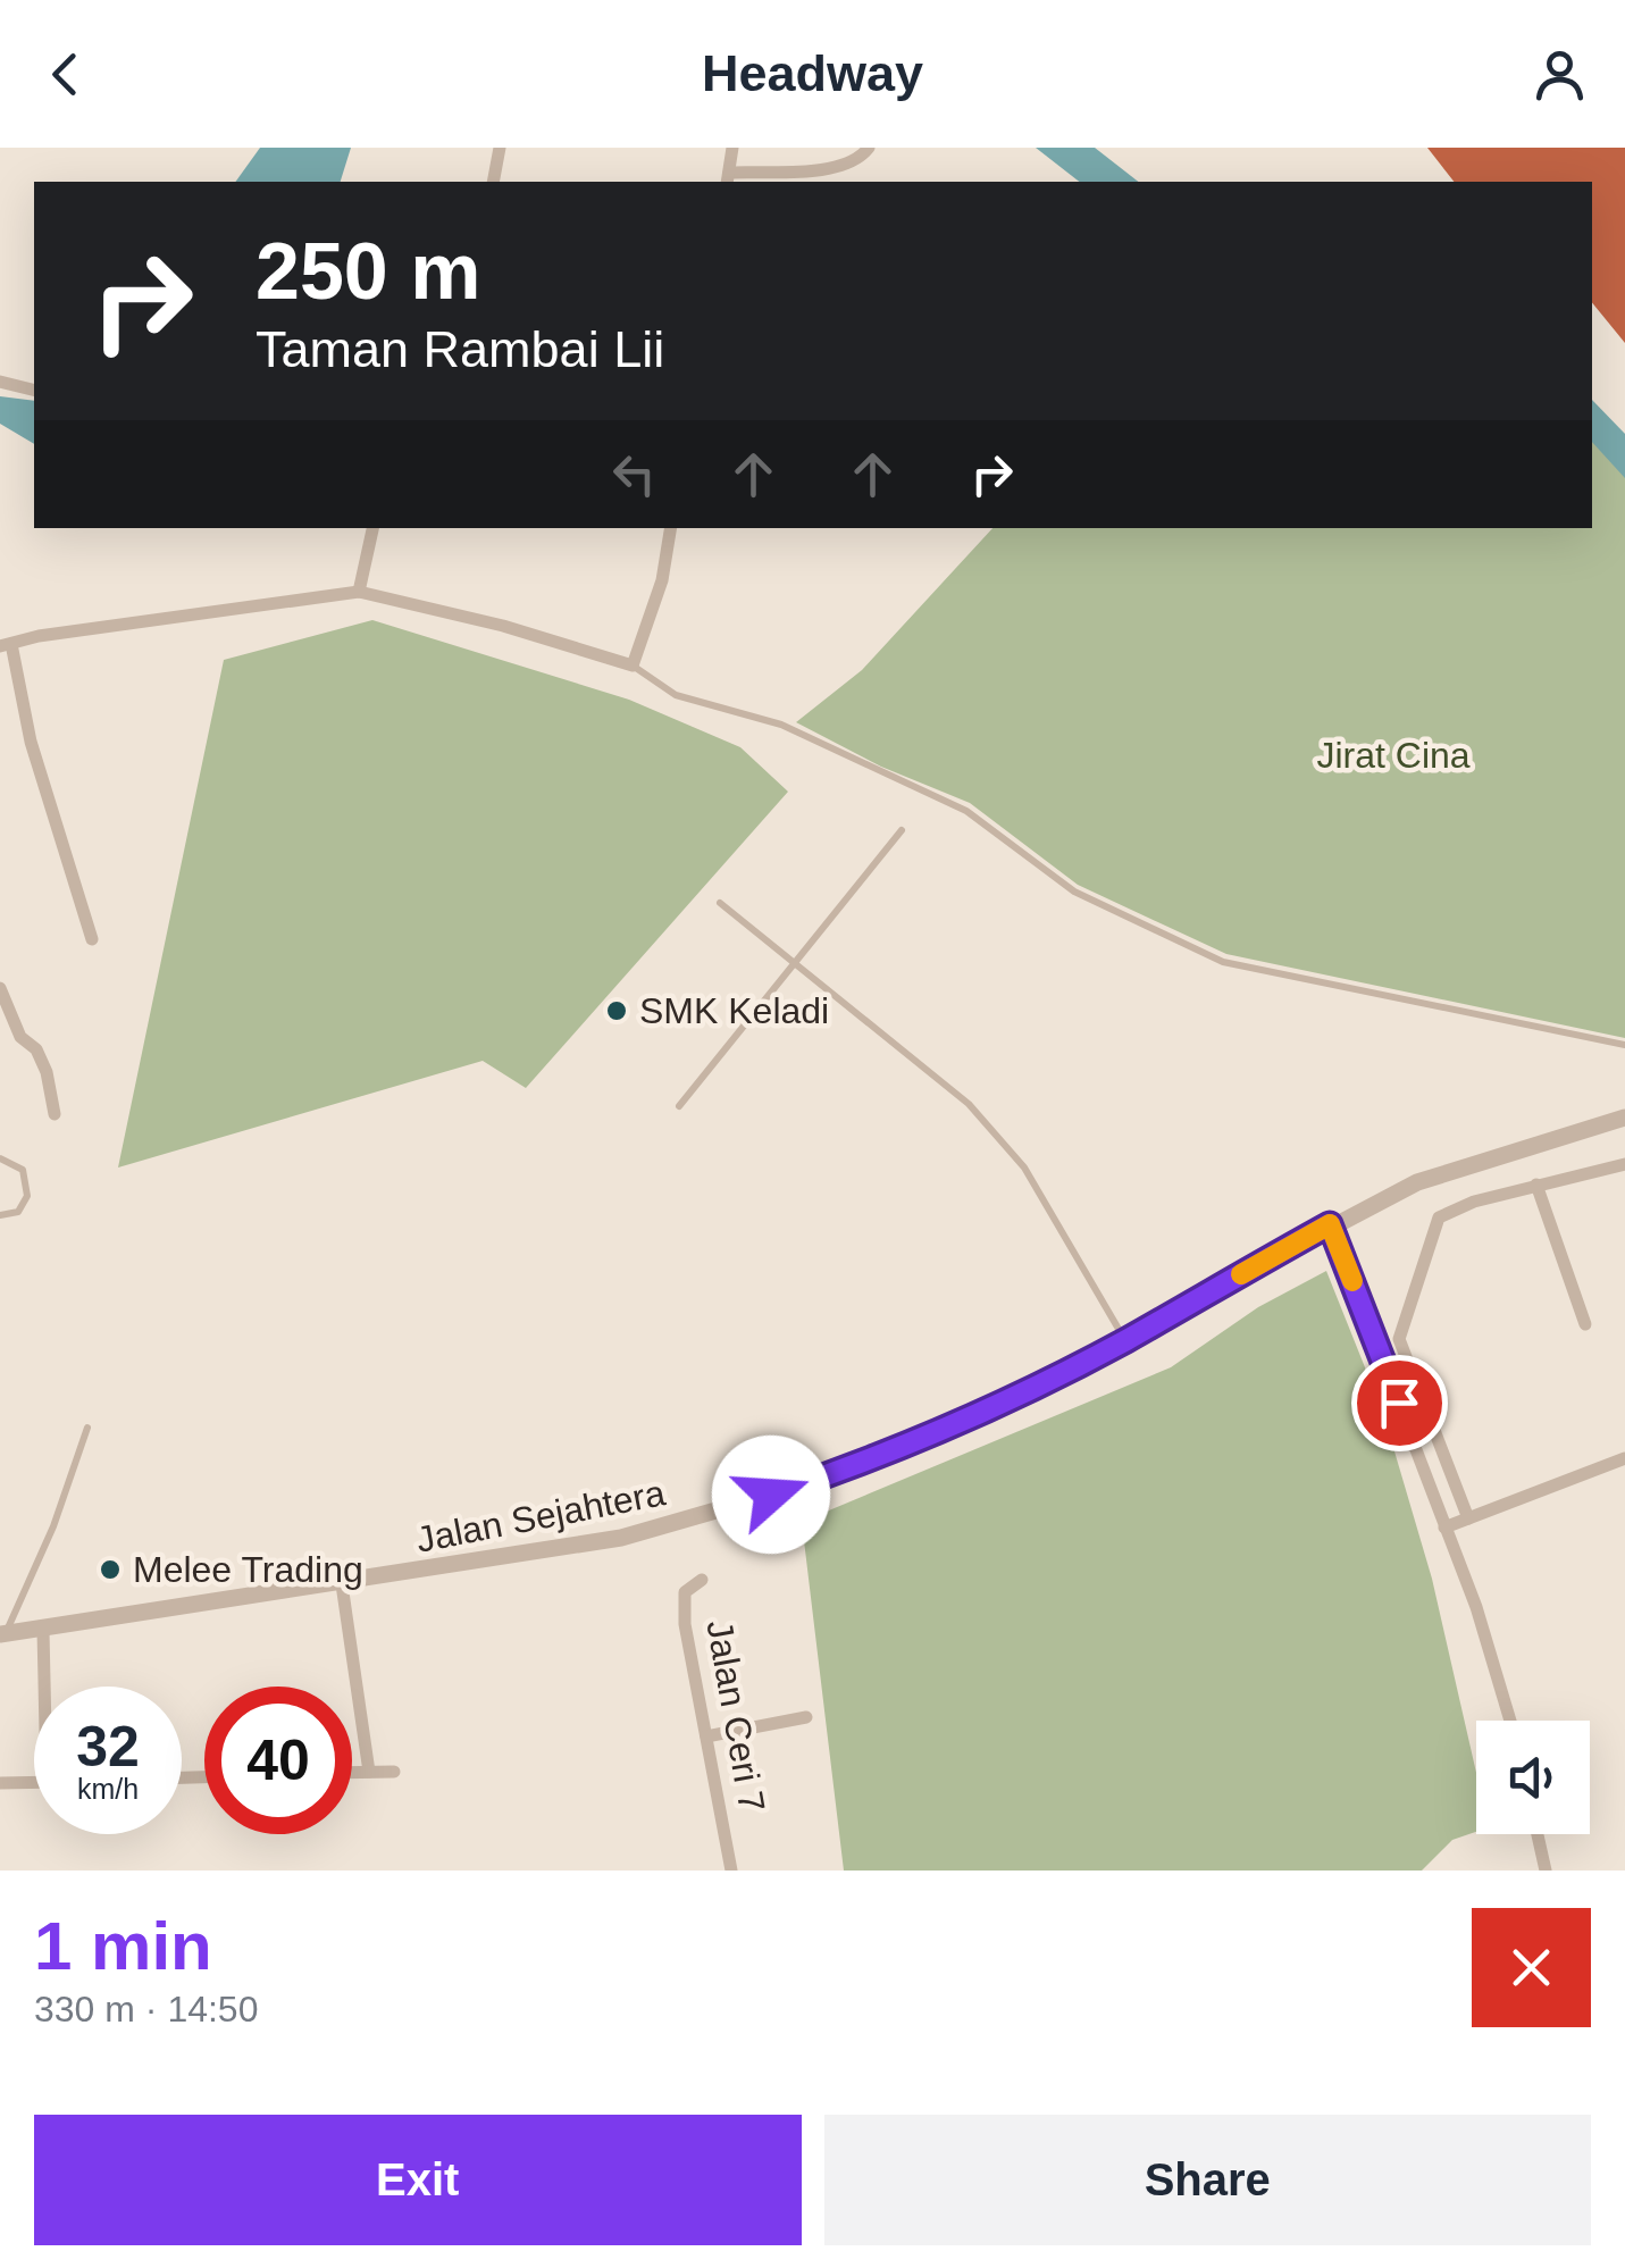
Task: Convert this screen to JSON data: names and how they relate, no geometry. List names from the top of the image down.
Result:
{
  "streets": {
    "street": ["Jalan Sejahtera", "Jalan Ceri 7"]
  },
  "parks": ["Jirat Cina"],
  "places": ["SMK Keladi", "Melee Trading"],
  "page": {
    "header": "Headway",
    "turn": ["250 m", "Taman Rambai Lii"],
    "speed": "32 km/h",
    "limit": "40",
    "heading": ["1 min", "330 m · 14:50"],
    "buttons": ["Exit", "Share"]
  }
}
